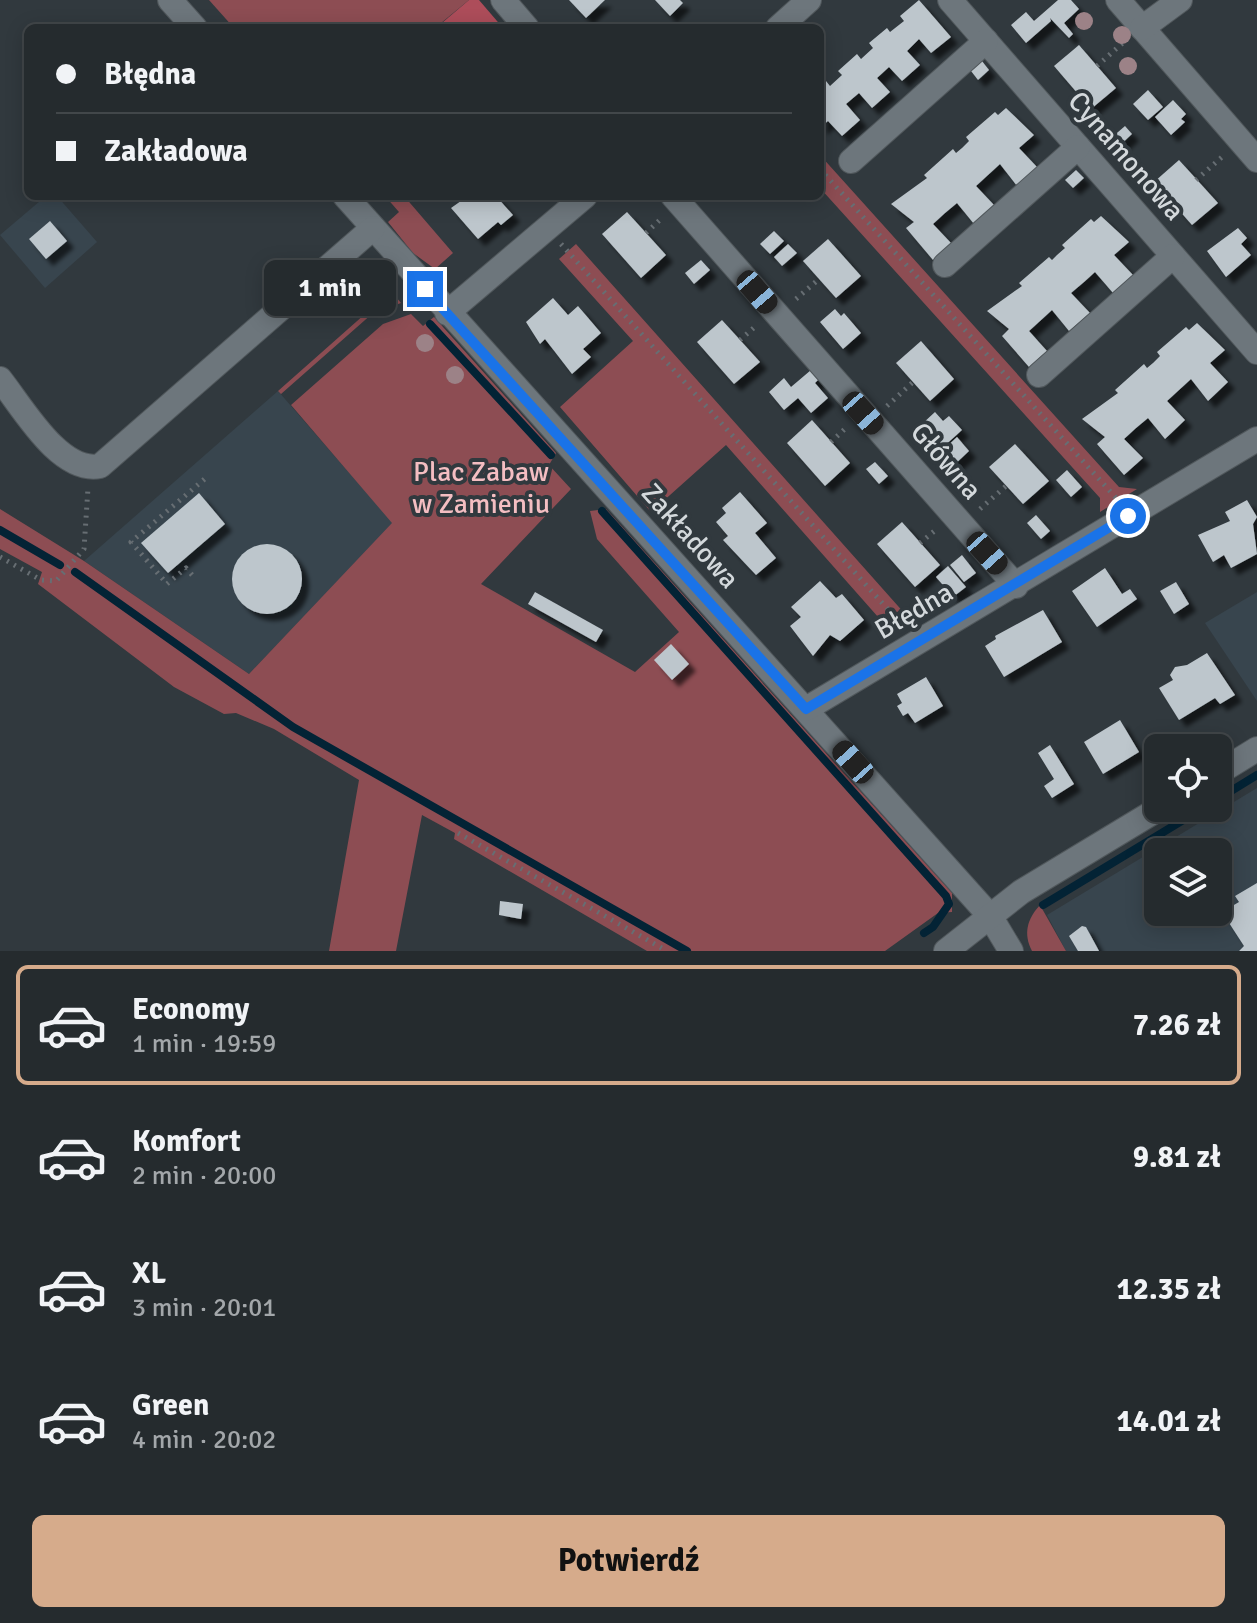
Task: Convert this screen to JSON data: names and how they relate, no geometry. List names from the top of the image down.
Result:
{
  "streets": {
    "street": [
      "Cynamonowa",
      "Główna",
      "Zakładowa",
      "Błędna"
    ]
  },
  "crossings": [
    ["Główna", "Błędna"],
    ["Zakładowa", "Błędna"]
  ],
  "parks": ["Plac Zabaw w Zamieniu"],
  "page": {
    "banner": ["Błędna", "Zakładowa"],
    "bubble": "1 min",
    "list": [
      {
        "name": "Economy",
        "note": "1 min · 19:59",
        "value": "7.26 zł"
      },
      {
        "name": "Komfort",
        "note": "2 min · 20:00",
        "value": "9.81 zł"
      },
      {
        "name": "XL",
        "note": "3 min · 20:01",
        "value": "12.35 zł"
      },
      {
        "name": "Green",
        "note": "4 min · 20:02",
        "value": "14.01 zł"
      }
    ],
    "buttons": "Potwierdź"
  }
}
